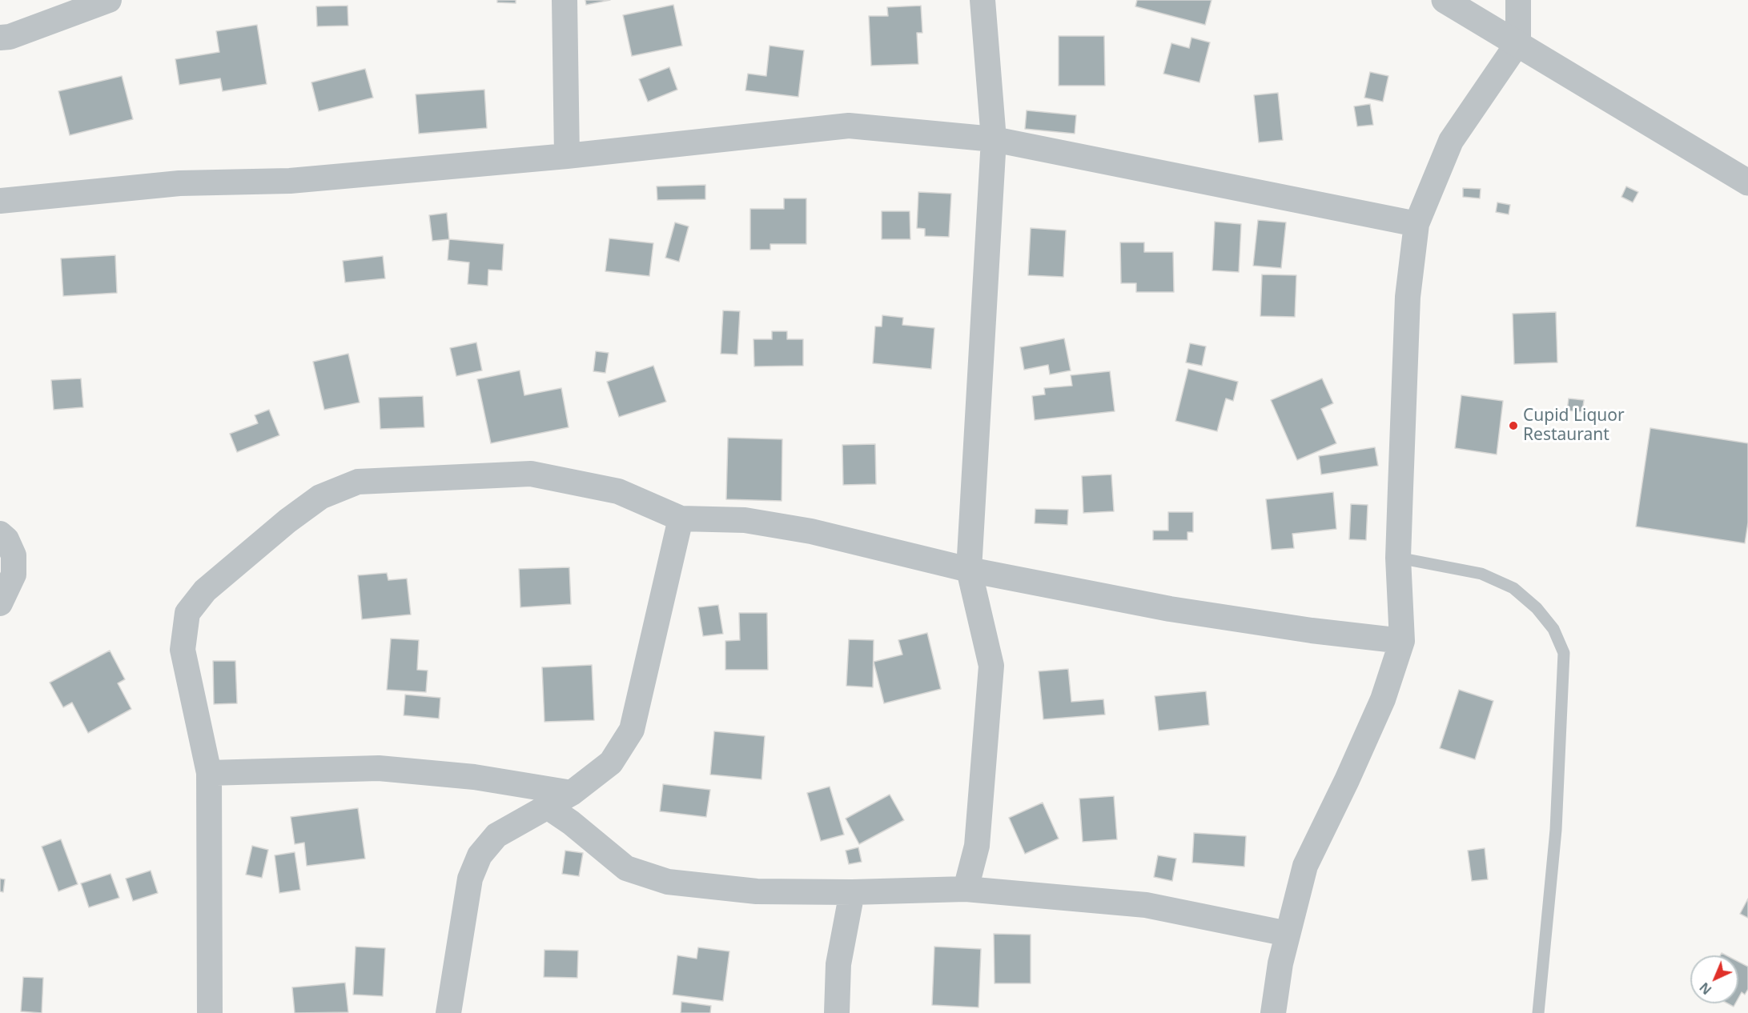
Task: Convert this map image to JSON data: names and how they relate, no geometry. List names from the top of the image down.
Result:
{
  "places": ["Cupid Liquor Restaurant"],
  "north": "bottom left"
}
